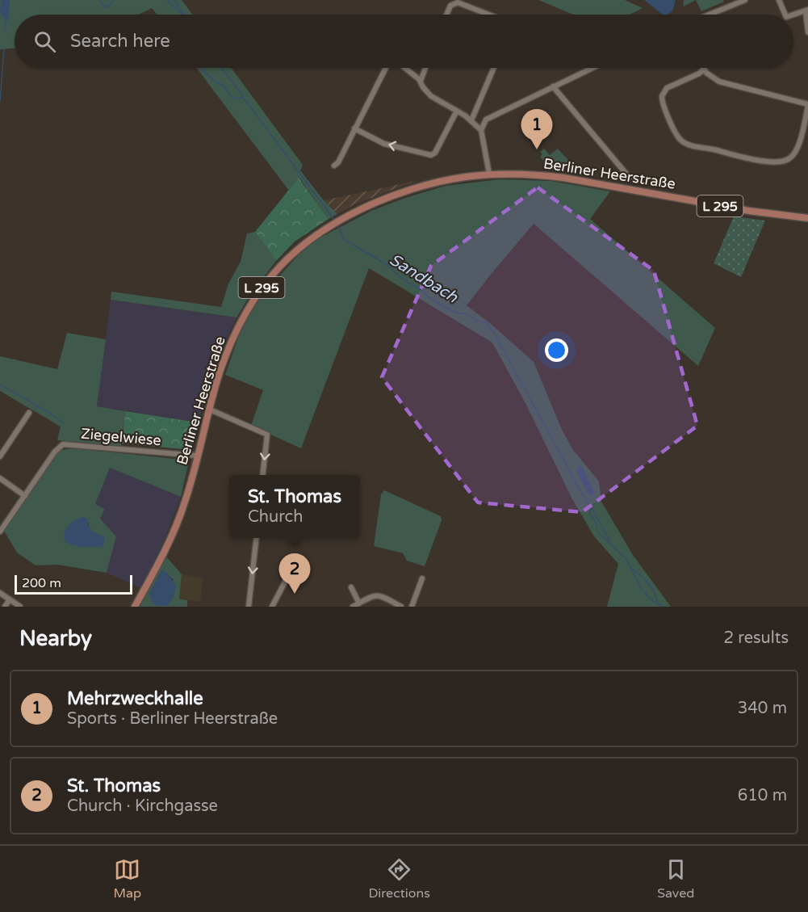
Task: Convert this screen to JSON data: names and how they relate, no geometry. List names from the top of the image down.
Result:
{
  "streets": {
    "main road": ["Berliner Heerstraße", "L 295"],
    "street": ["Ziegelwiese"]
  },
  "crossings": [
    ["Berliner Heerstraße", "Ziegelwiese"]
  ],
  "water": ["Sandbach"],
  "scale_bar": "200 m",
  "page": {
    "search": "Search here",
    "pins": ["1", "2"],
    "popup": ["St. Thomas", "Church"],
    "scale": "200 m",
    "heading": ["Nearby", "2 results"],
    "list": [
      {
        "mark": "1",
        "name": "Mehrzweckhalle",
        "note": "Sports · Berliner Heerstraße",
        "value": "340 m"
      },
      {
        "mark": "2",
        "name": "St. Thomas",
        "note": "Church · Kirchgasse",
        "value": "610 m"
      }
    ],
    "nav": ["Map", "Directions", "Saved"]
  }
}
